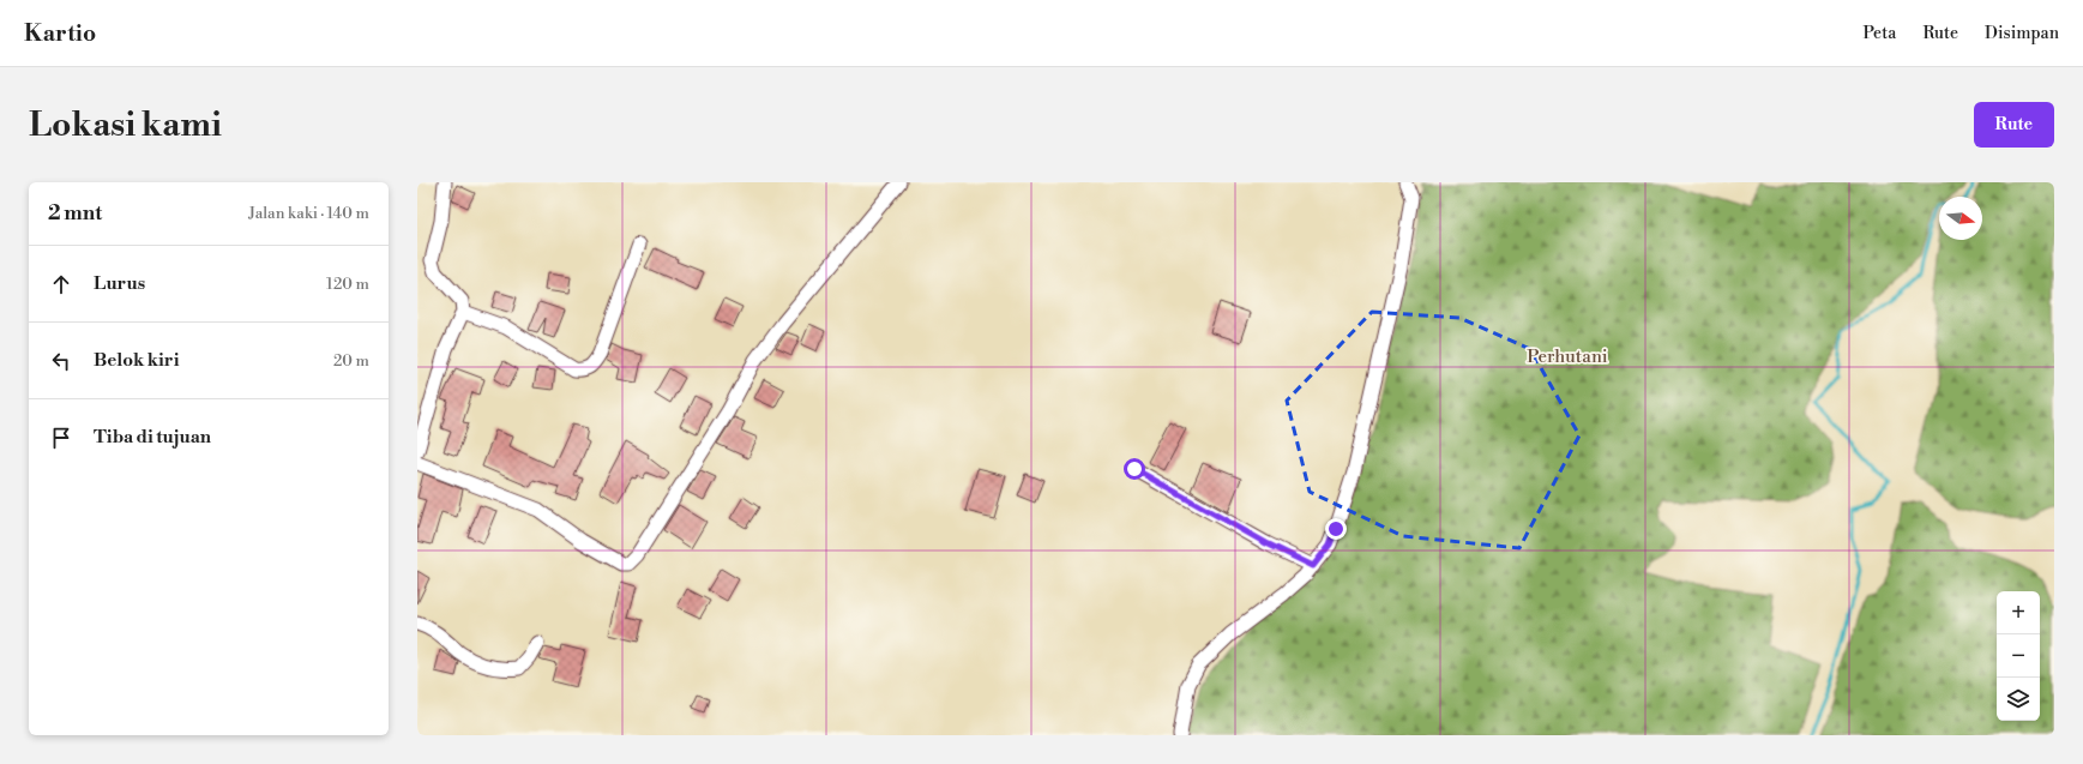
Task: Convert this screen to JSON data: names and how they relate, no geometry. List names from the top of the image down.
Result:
{
  "parks": ["Perhutani"],
  "north": "right",
  "page": {
    "header": "Kartio",
    "nav": ["Peta", "Rute", "Disimpan"],
    "buttons": "Rute",
    "title": "Lokasi kami",
    "heading": ["2 mnt", "Jalan kaki · 140 m"],
    "list": [
      ["Lurus", "120 m"],
      ["Belok kiri", "20 m"],
      "Tiba di tujuan"
    ],
    "map_buttons": ["+", "−"]
  }
}
